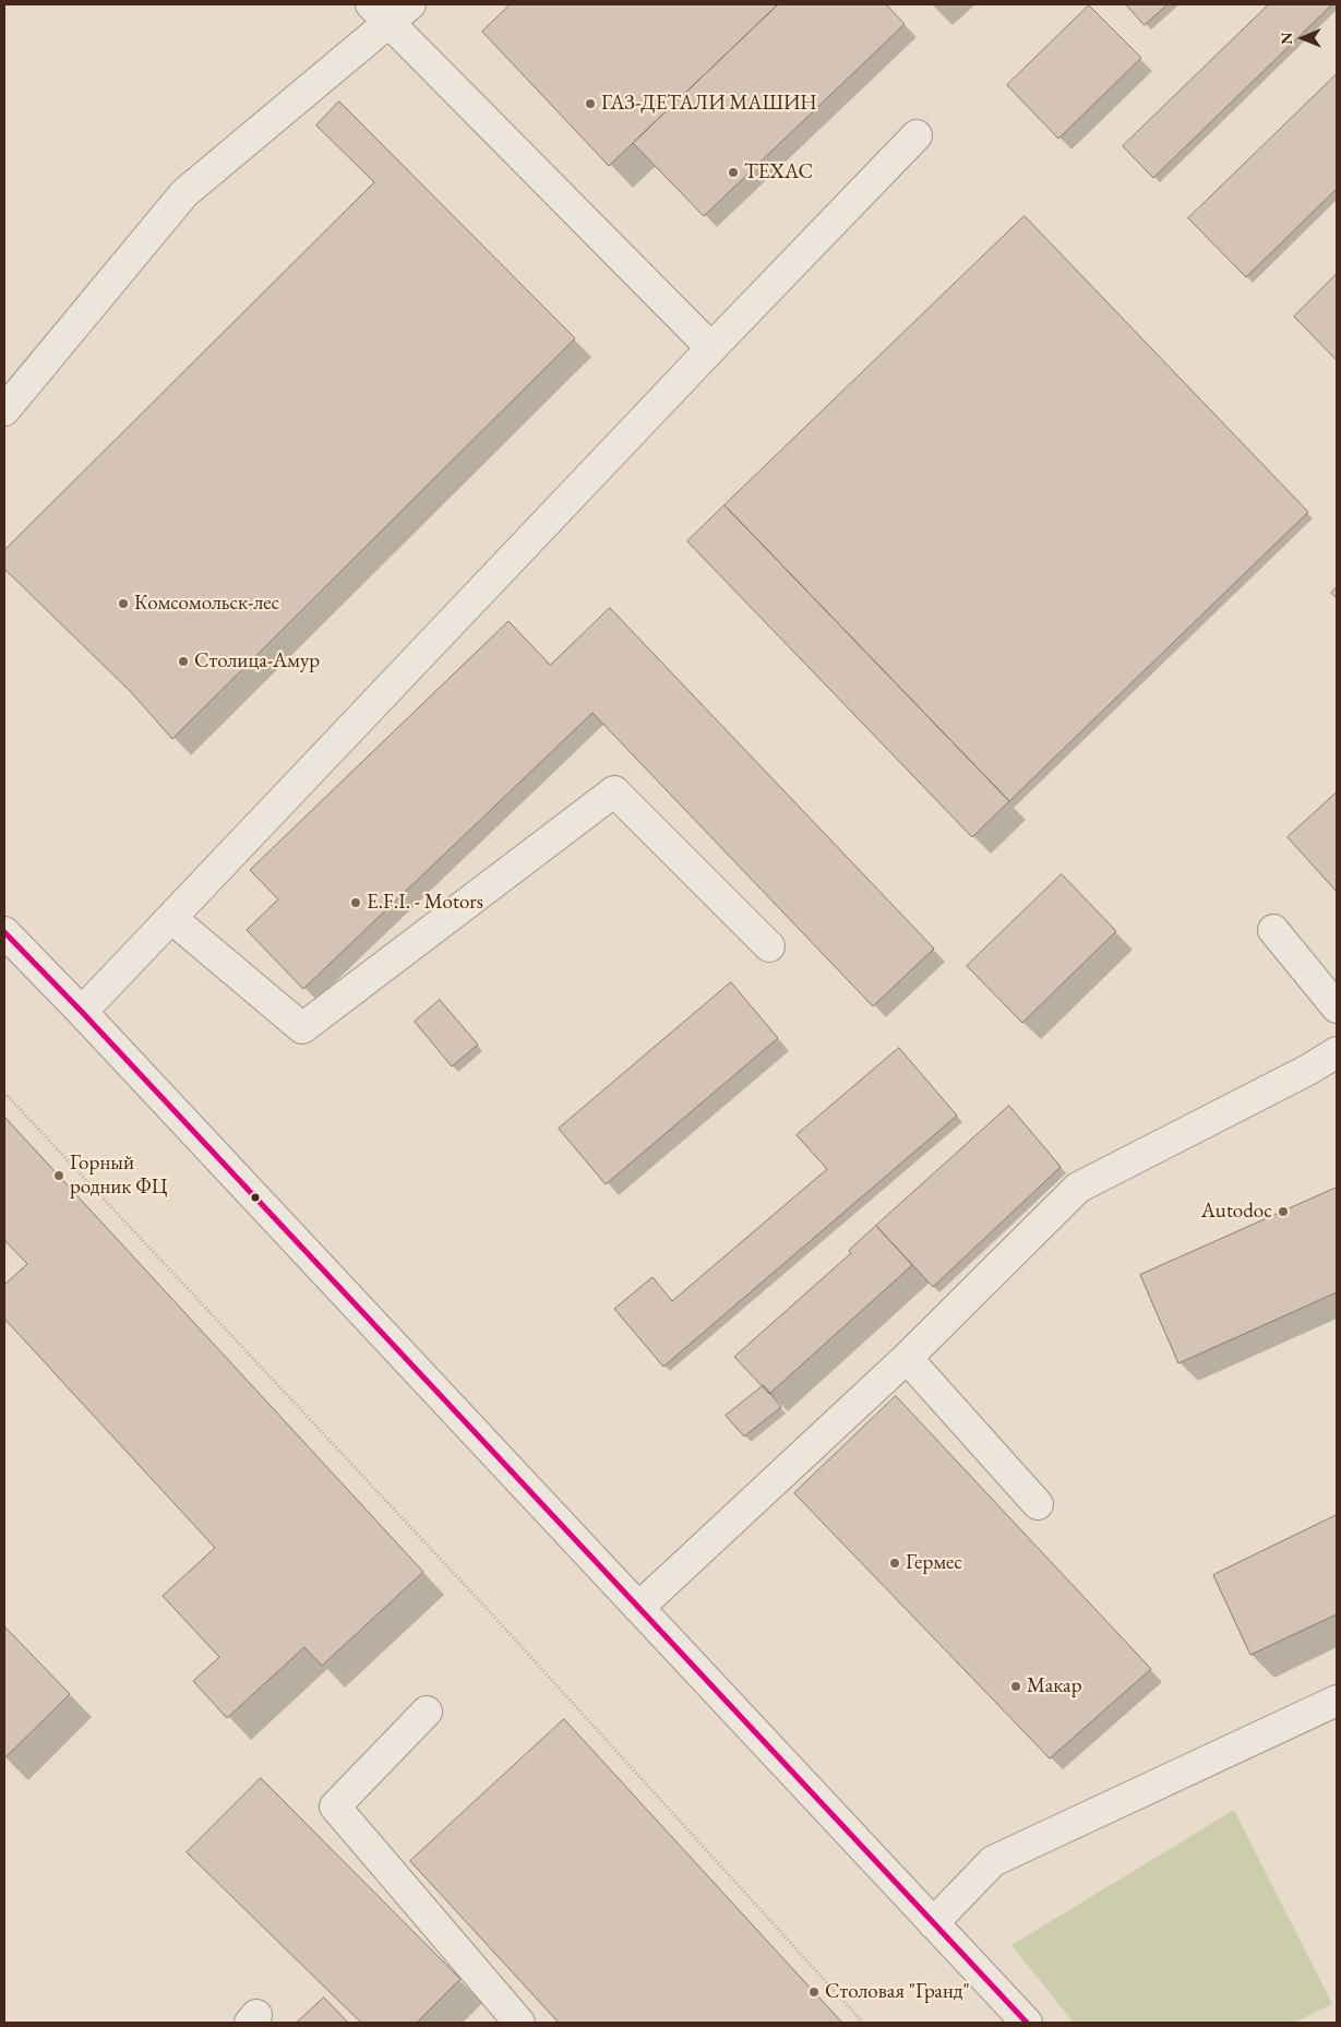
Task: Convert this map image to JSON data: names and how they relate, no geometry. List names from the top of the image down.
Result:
{
  "places": [
    "ГАЗ-ДЕТАЛИ МАШИН",
    "ТЕХАС",
    "Комсомольск-лес",
    "Столица-Амур",
    "E.F.I. - Motors",
    "Горный родник ФЦ",
    "Autodoc",
    "Гермес",
    "Макар",
    "Столовая \"Гранд\""
  ],
  "north": "left"
}
